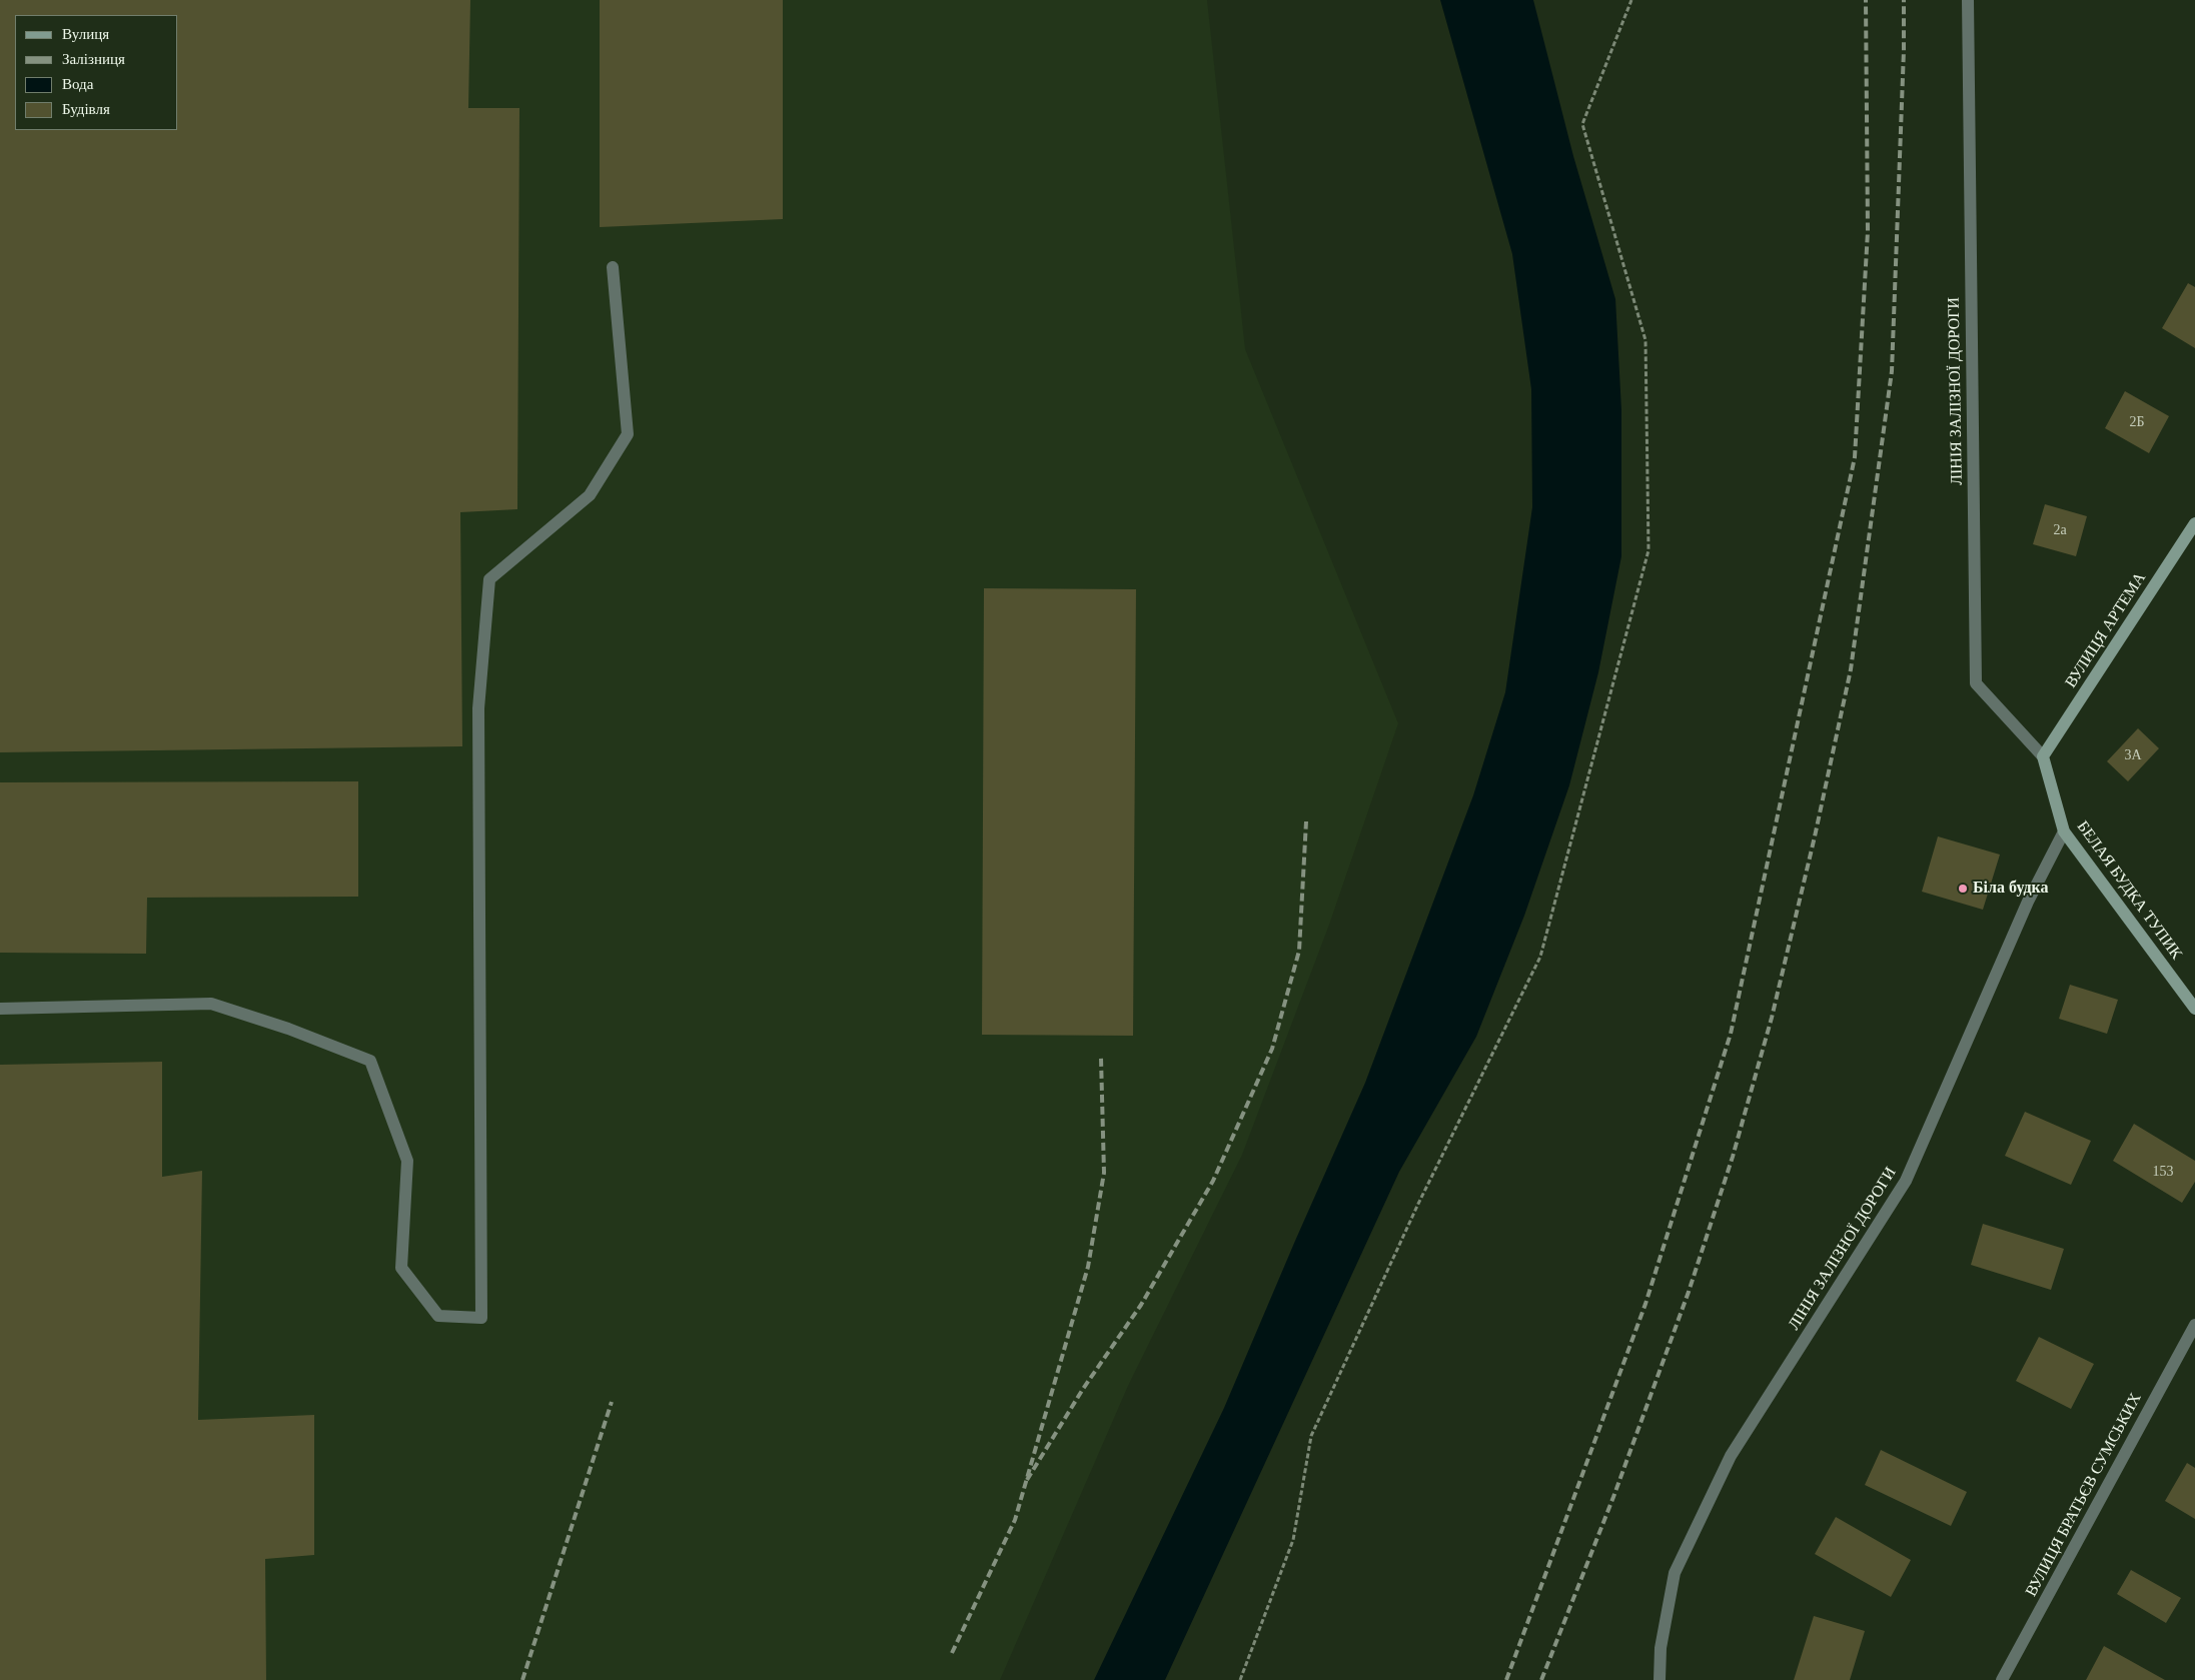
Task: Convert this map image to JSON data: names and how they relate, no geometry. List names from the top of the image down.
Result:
{
  "streets": {
    "street": [
      "ЛІНІЯ ЗАЛІЗНОЇ ДОРОГИ",
      "ВУЛИЦЯ АРТЕМА",
      "БЕЛАЯ БУДКА ТУПИК",
      "ВУЛИЦЯ БРАТЬЄВ СУМСЬКИХ"
    ]
  },
  "crossings": [
    ["ЛІНІЯ ЗАЛІЗНОЇ ДОРОГИ", "ВУЛИЦЯ АРТЕМА"],
    ["ЛІНІЯ ЗАЛІЗНОЇ ДОРОГИ", "БЕЛАЯ БУДКА ТУПИК"],
    ["ВУЛИЦЯ АРТЕМА", "БЕЛАЯ БУДКА ТУПИК"]
  ],
  "places": ["Біла будка"],
  "house_numbers": [
    "2Б",
    "2а",
    "3А",
    "153"
  ],
  "legend": [
    "Вулиця",
    "Залізниця",
    "Вода",
    "Будівля"
  ]
}
